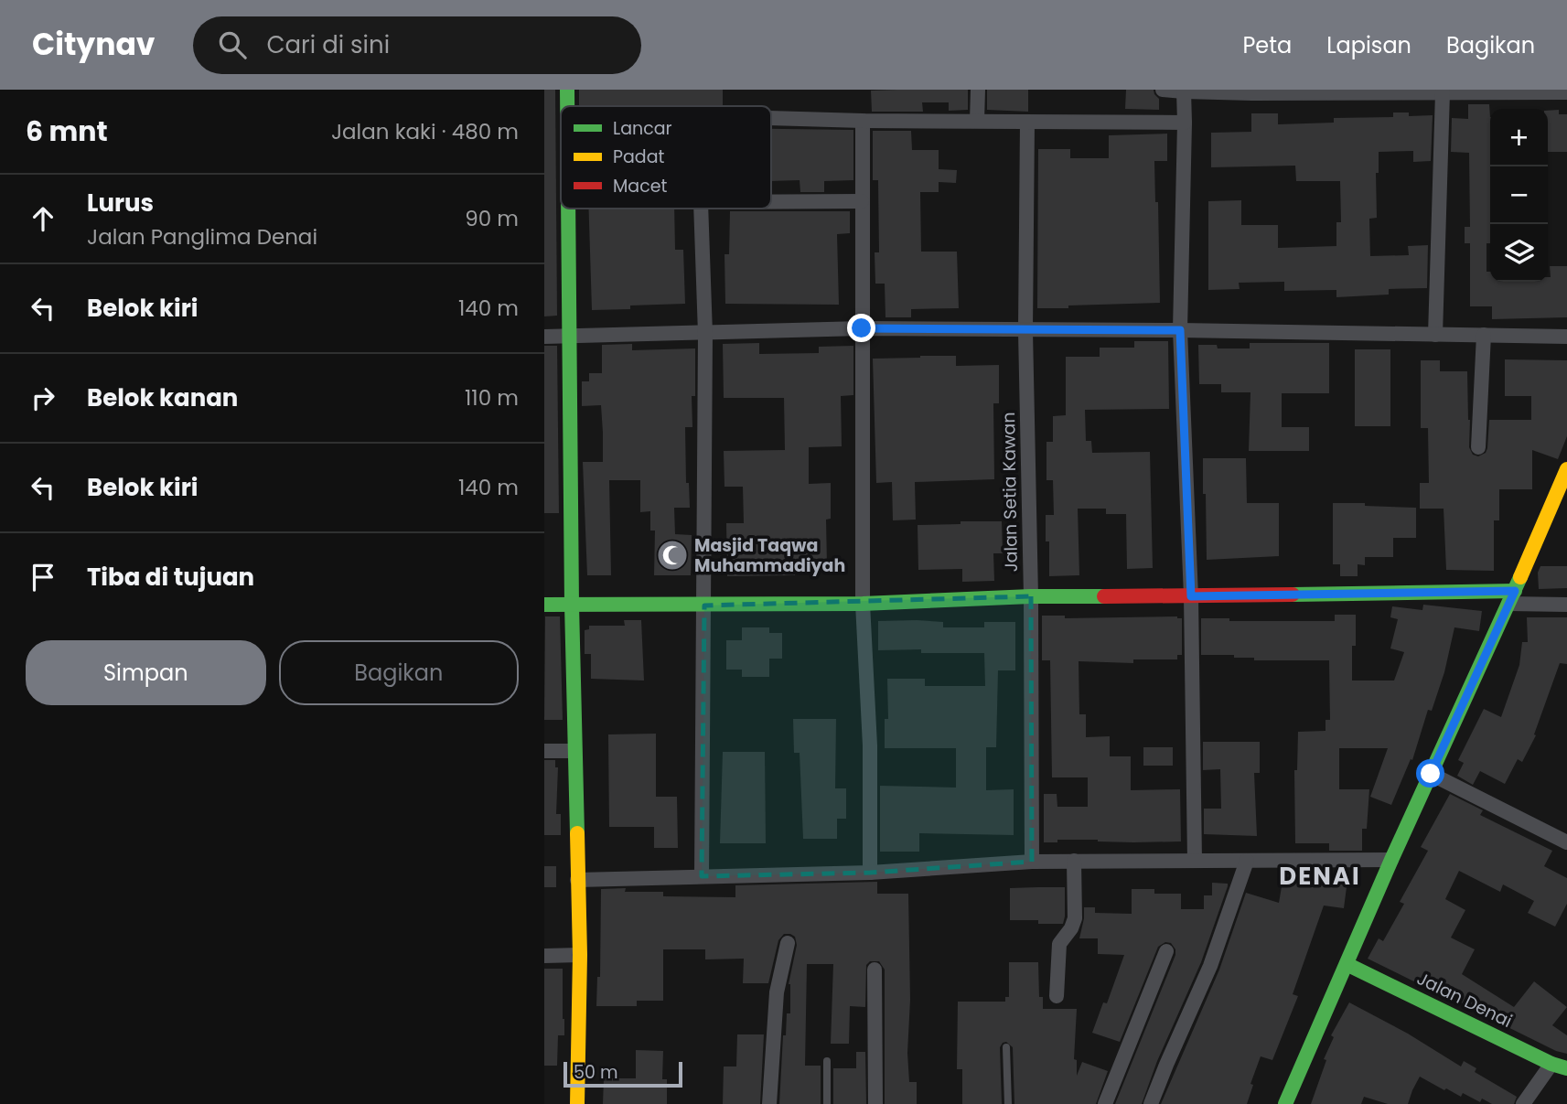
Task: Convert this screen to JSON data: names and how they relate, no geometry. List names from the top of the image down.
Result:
{
  "streets": {
    "street": ["Jalan Setia Kawan", "Jalan Denai"]
  },
  "districts": ["DENAI"],
  "places": {
    "mosque": ["Masjid Taqwa Muhammadiyah"]
  },
  "legend": ["Lancar", "Padat", "Macet"],
  "scale_bar": "50 m",
  "page": {
    "header": "Citynav",
    "search": "Cari di sini",
    "nav": ["Peta", "Lapisan", "Bagikan"],
    "heading": ["6 mnt", "Jalan kaki · 480 m"],
    "map_buttons": ["+", "−"],
    "list": [
      ["Lurus", "Jalan Panglima Denai", "90 m"],
      ["Belok kiri", "140 m"],
      ["Belok kanan", "110 m"],
      ["Belok kiri", "140 m"],
      "Tiba di tujuan"
    ],
    "buttons": ["Simpan", "Bagikan"],
    "scale": "50 m"
  }
}
